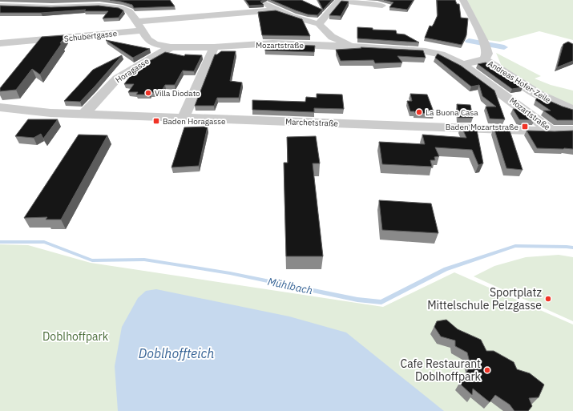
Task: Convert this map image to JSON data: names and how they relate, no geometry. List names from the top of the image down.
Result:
{
  "streets": {
    "street": [
      "Schubertgasse",
      "Mozartstraße",
      "Horagasse",
      "Andreas Hofer-Zeile",
      "Marchetstraße"
    ]
  },
  "crossings": [
    ["Schubertgasse", "Mozartstraße"],
    ["Mozartstraße", "Horagasse"],
    ["Mozartstraße", "Andreas Hofer-Zeile"],
    ["Mozartstraße", "Marchetstraße"],
    ["Horagasse", "Marchetstraße"]
  ],
  "water": ["Mühlbach", "Doblhoffteich"],
  "parks": ["Doblhoffpark"],
  "places": {
    "other": [
      "Villa Diodato",
      "La Buona Casa",
      "Sportplatz Mittelschule Pelzgasse",
      "Cafe Restaurant Doblhoffpark"
    ],
    "transit": ["Baden Horagasse", "Baden Mozartstraße"]
  }
}
